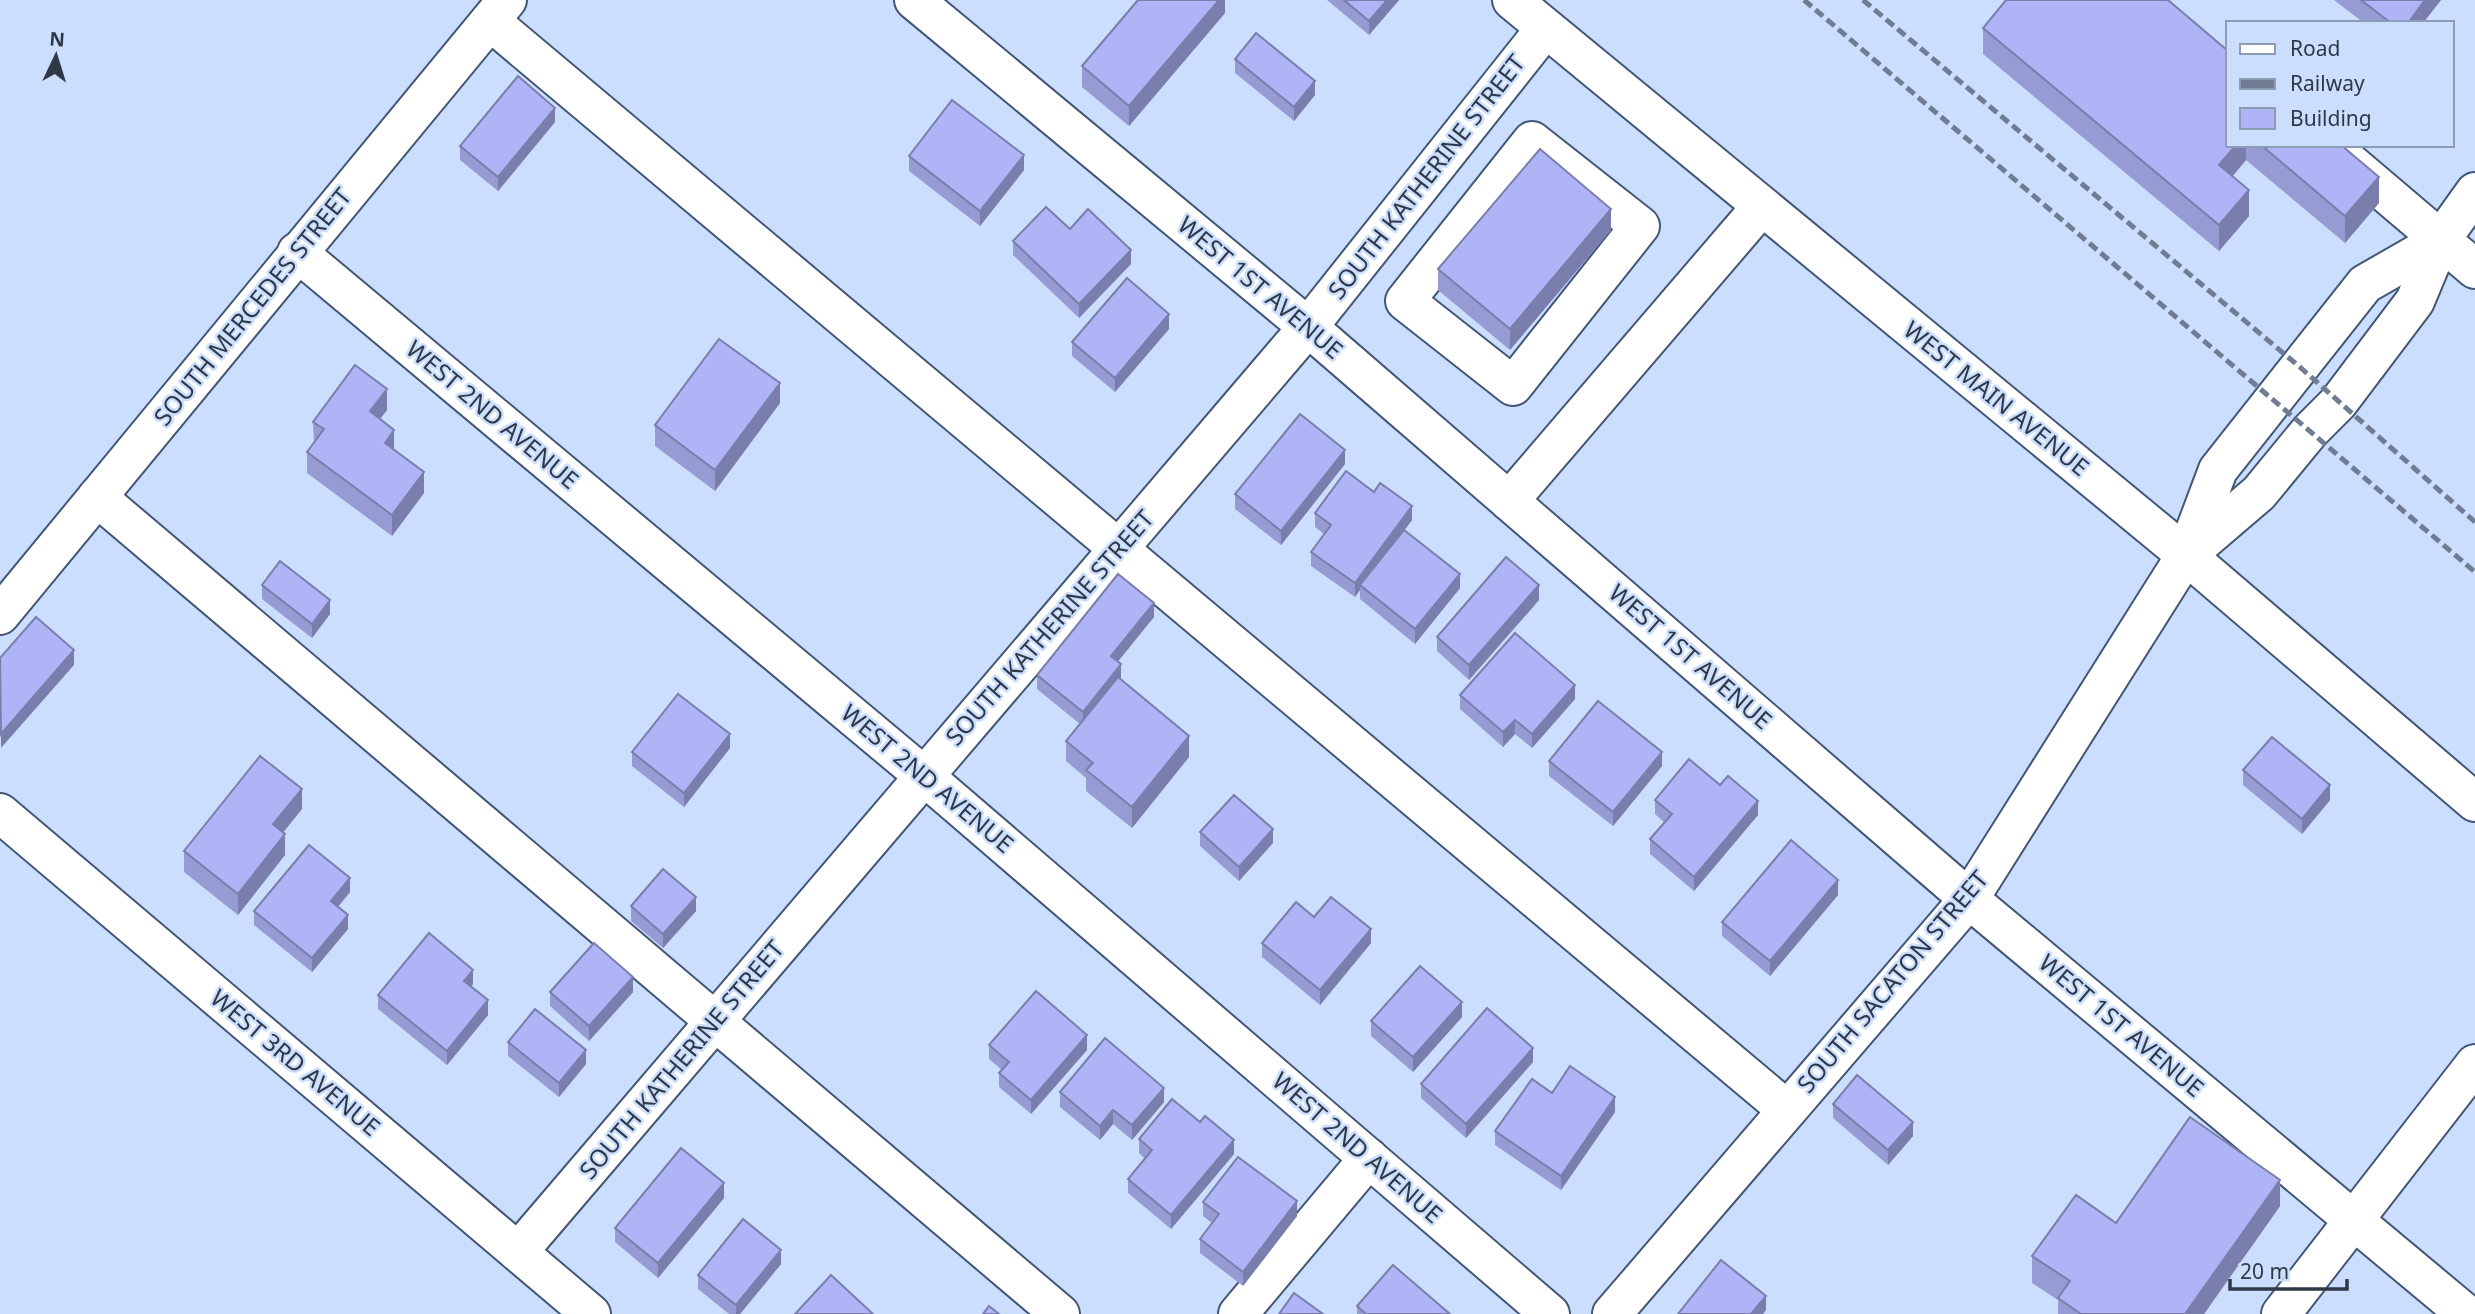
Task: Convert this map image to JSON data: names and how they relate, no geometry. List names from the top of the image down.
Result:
{
  "streets": {
    "street": [
      "SOUTH KATHERINE STREET",
      "WEST 1ST AVENUE",
      "SOUTH MERCEDES STREET",
      "WEST MAIN AVENUE",
      "WEST 2ND AVENUE",
      "SOUTH SACATON STREET",
      "WEST 3RD AVENUE"
    ]
  },
  "crossings": [
    ["SOUTH KATHERINE STREET", "WEST 1ST AVENUE"],
    ["SOUTH KATHERINE STREET", "WEST MAIN AVENUE"],
    ["SOUTH KATHERINE STREET", "WEST 2ND AVENUE"],
    ["SOUTH KATHERINE STREET", "WEST 3RD AVENUE"],
    ["WEST 1ST AVENUE", "SOUTH SACATON STREET"],
    ["SOUTH MERCEDES STREET", "WEST 2ND AVENUE"],
    ["WEST MAIN AVENUE", "SOUTH SACATON STREET"]
  ],
  "legend": ["Road", "Railway", "Building"],
  "scale_bar": "20 m",
  "north": "top"
}
